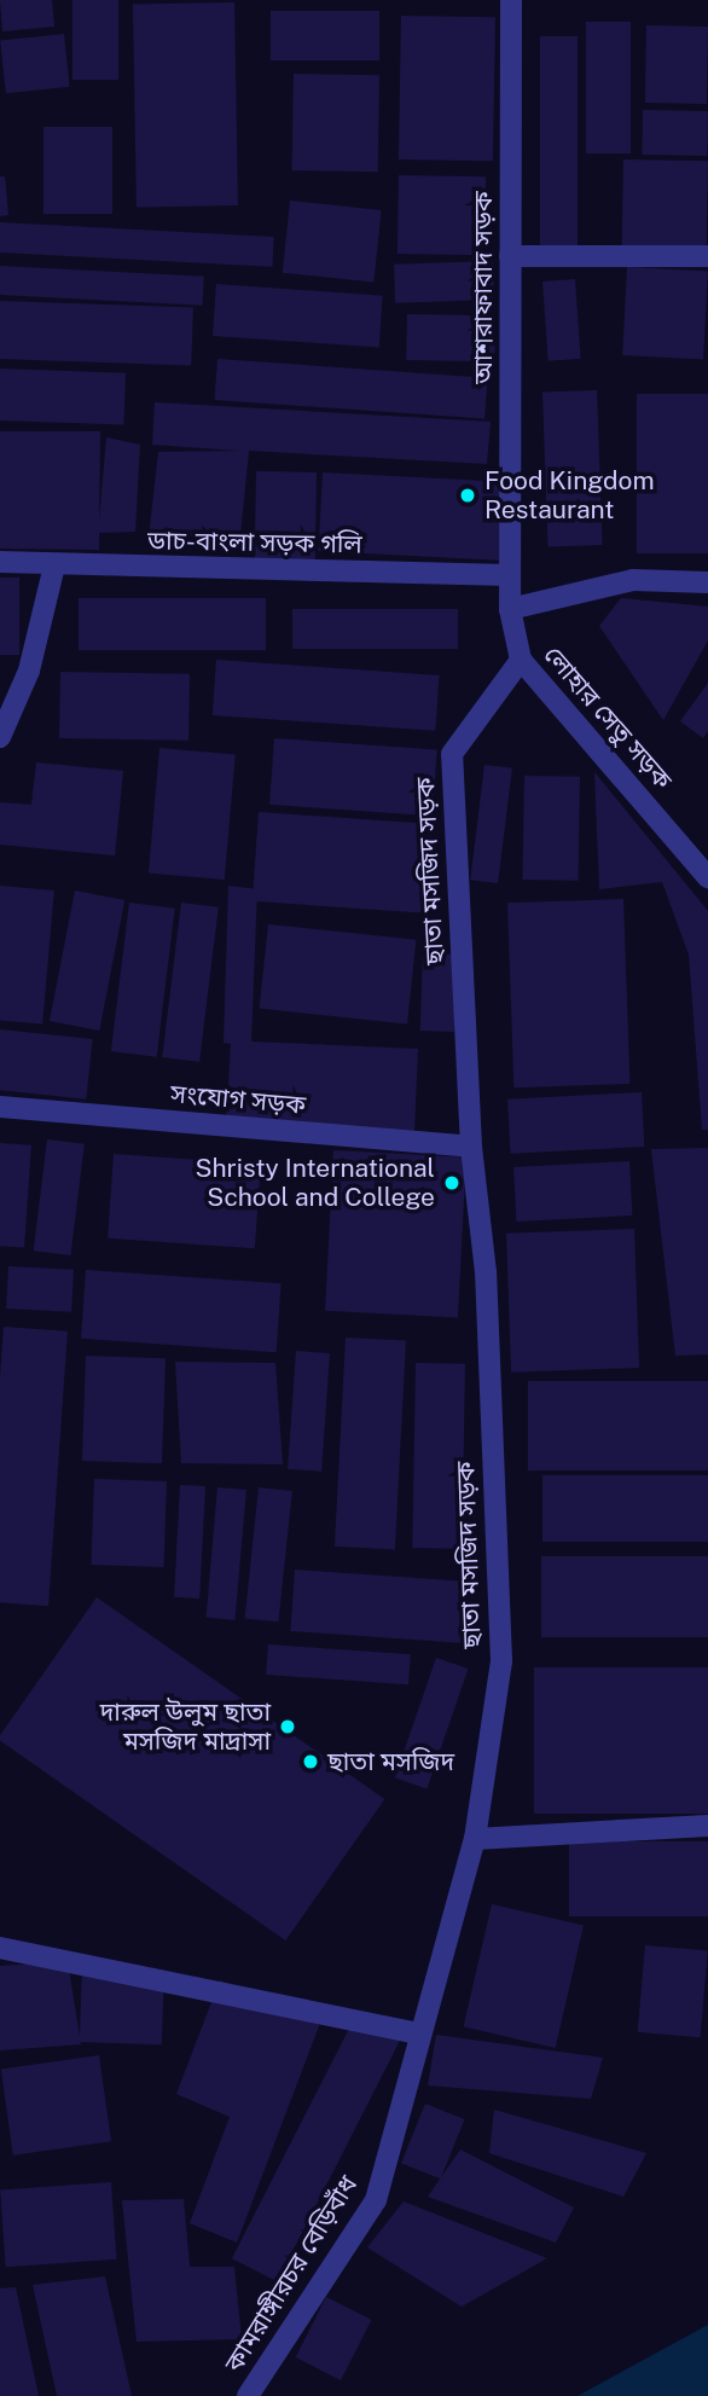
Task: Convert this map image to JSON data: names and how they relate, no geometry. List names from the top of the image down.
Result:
{
  "streets": {
    "street": [
      "আশরাফাবাদ সড়ক",
      "ডাচ-বাংলা সড়ক গলি",
      "লোহার সেতু সড়ক",
      "ছাতা মসজিদ সড়ক",
      "সংযোগ সড়ক",
      "কামরাঙ্গীরচর বেড়িবাঁধ"
    ]
  },
  "crossings": [
    ["আশরাফাবাদ সড়ক", "ডাচ-বাংলা সড়ক গলি"],
    ["আশরাফাবাদ সড়ক", "লোহার সেতু সড়ক"],
    ["ডাচ-বাংলা সড়ক গলি", "লোহার সেতু সড়ক"],
    ["লোহার সেতু সড়ক", "ছাতা মসজিদ সড়ক"],
    ["ছাতা মসজিদ সড়ক", "সংযোগ সড়ক"],
    ["ছাতা মসজিদ সড়ক", "কামরাঙ্গীরচর বেড়িবাঁধ"]
  ],
  "places": [
    "Food Kingdom Restaurant",
    "Shristy International School and College",
    "দারুল উলুম ছাতা মসজিদ মাদ্রাসা",
    "ছাতা মসজিদ"
  ]
}
